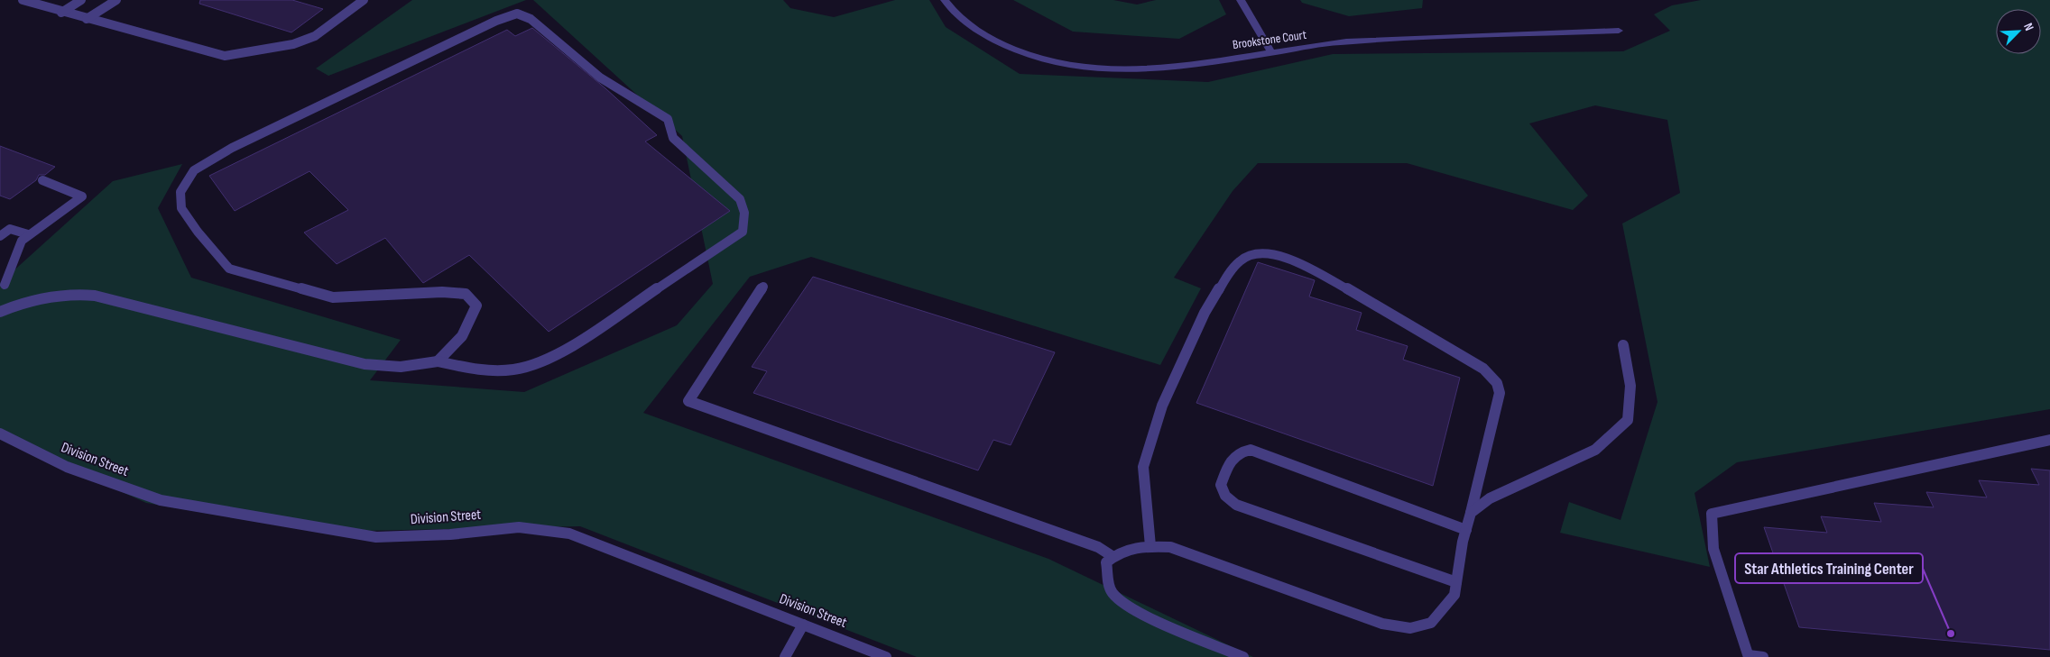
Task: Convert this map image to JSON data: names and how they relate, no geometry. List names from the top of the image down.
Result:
{
  "streets": {
    "street": ["Brookstone Court"],
    "lane": ["Division Street"]
  },
  "places": ["Star Athletics Training Center"],
  "north": "top right"
}
